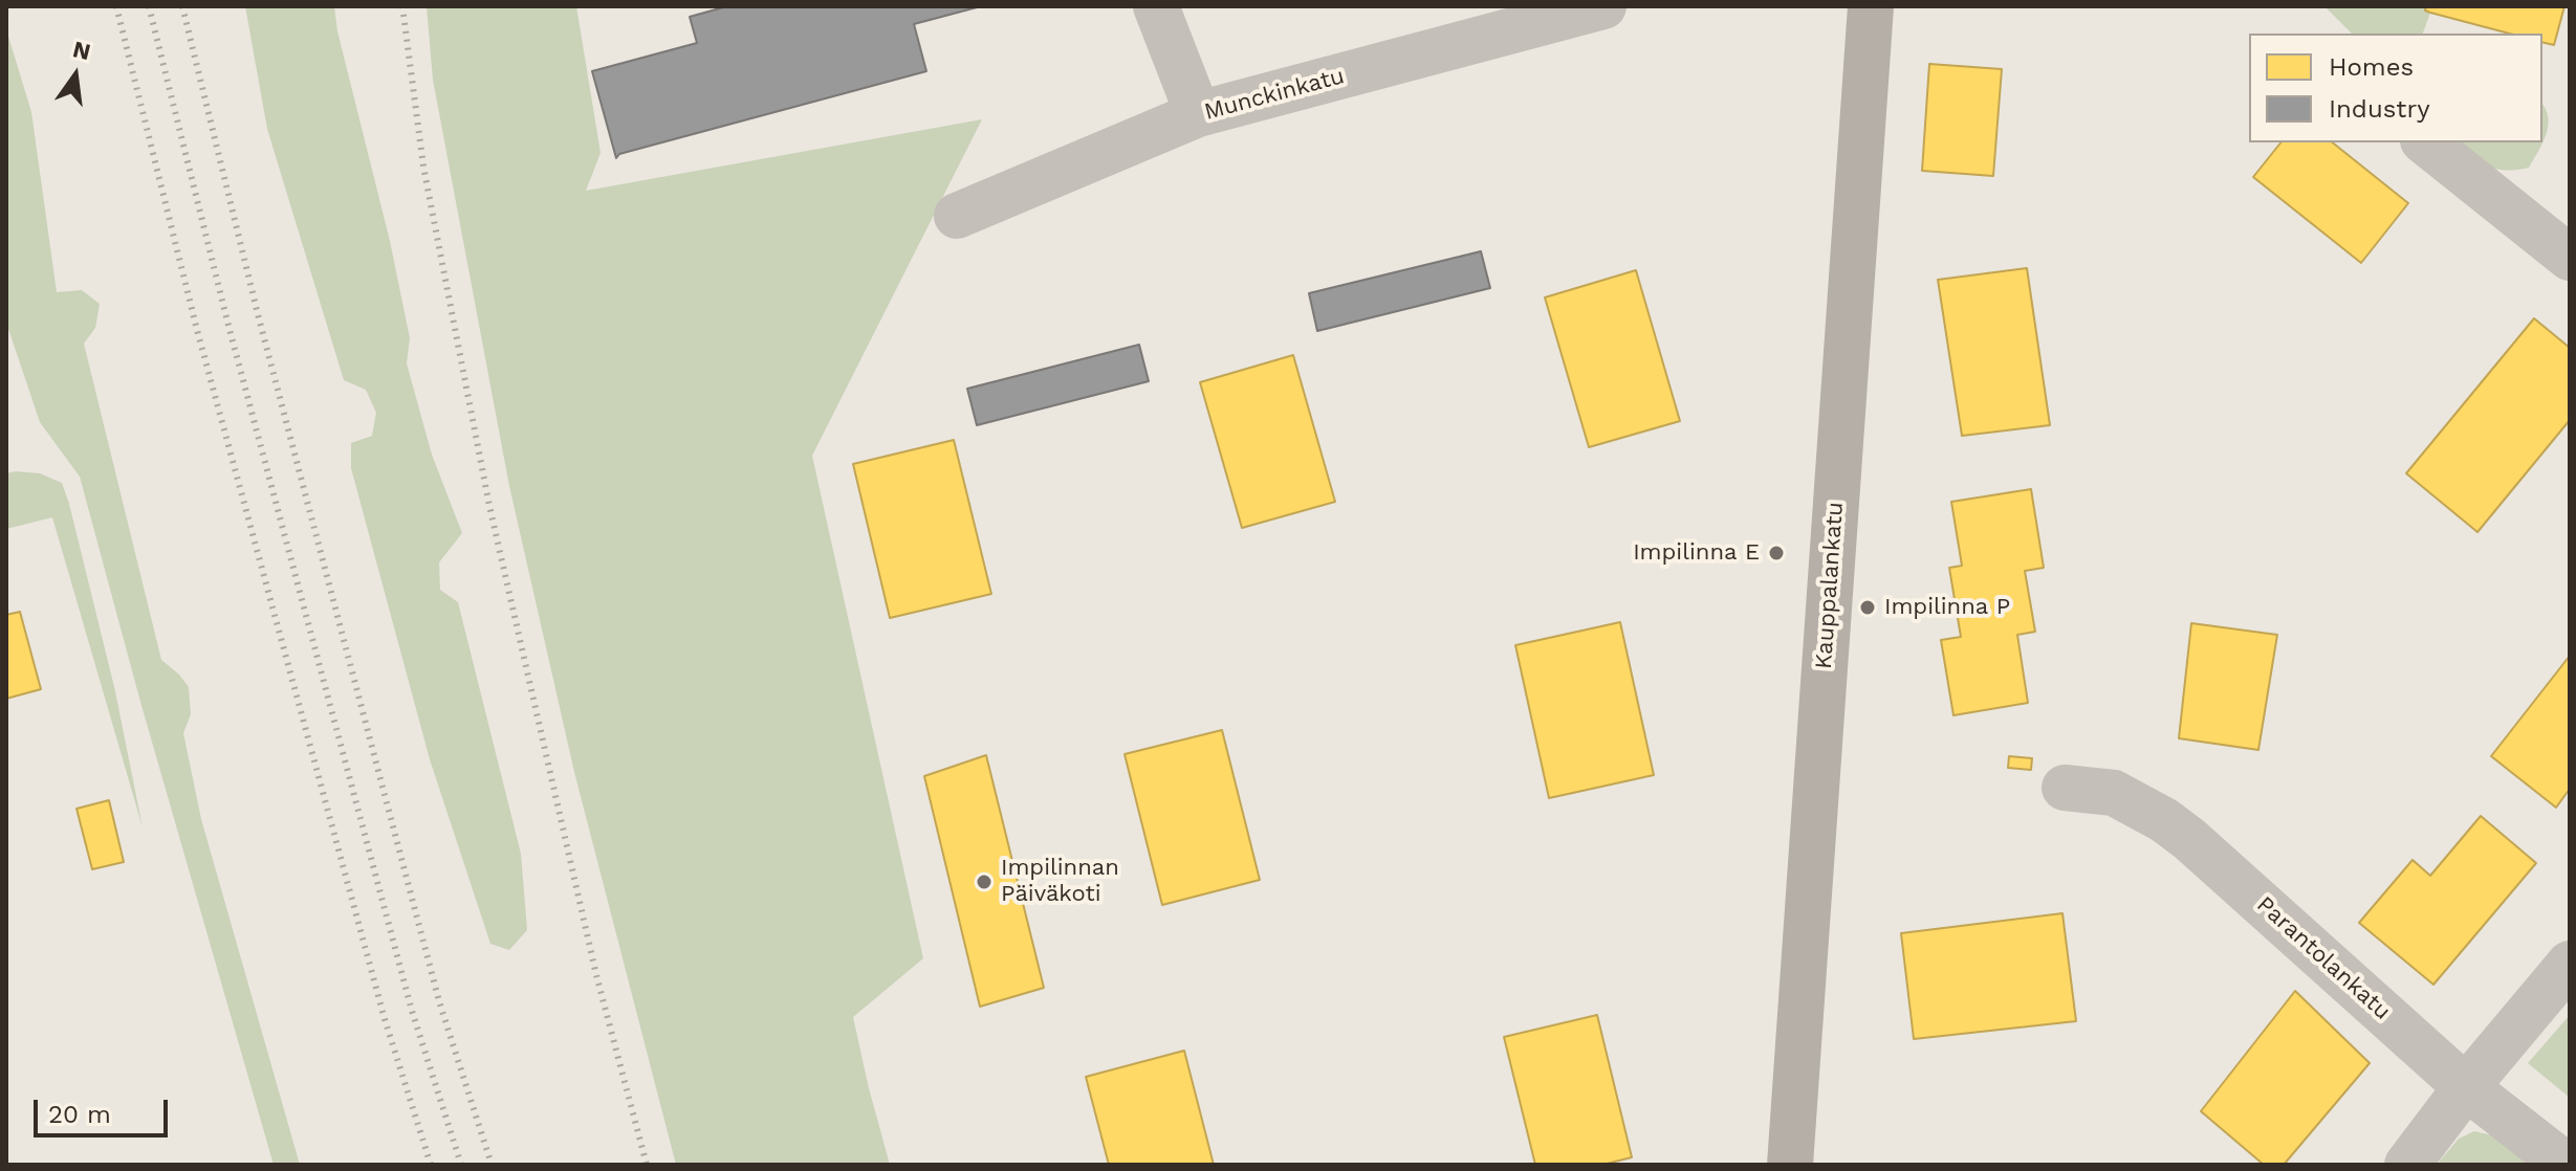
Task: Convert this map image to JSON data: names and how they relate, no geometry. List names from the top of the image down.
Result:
{
  "streets": {
    "main road": ["Kauppalankatu"],
    "street": ["Munckinkatu", "Parantolankatu"]
  },
  "places": ["Impilinna E", "Impilinna P", "Impilinnan Päiväkoti"],
  "legend": ["Homes", "Industry"],
  "scale_bar": "20 m",
  "north": "top"
}
